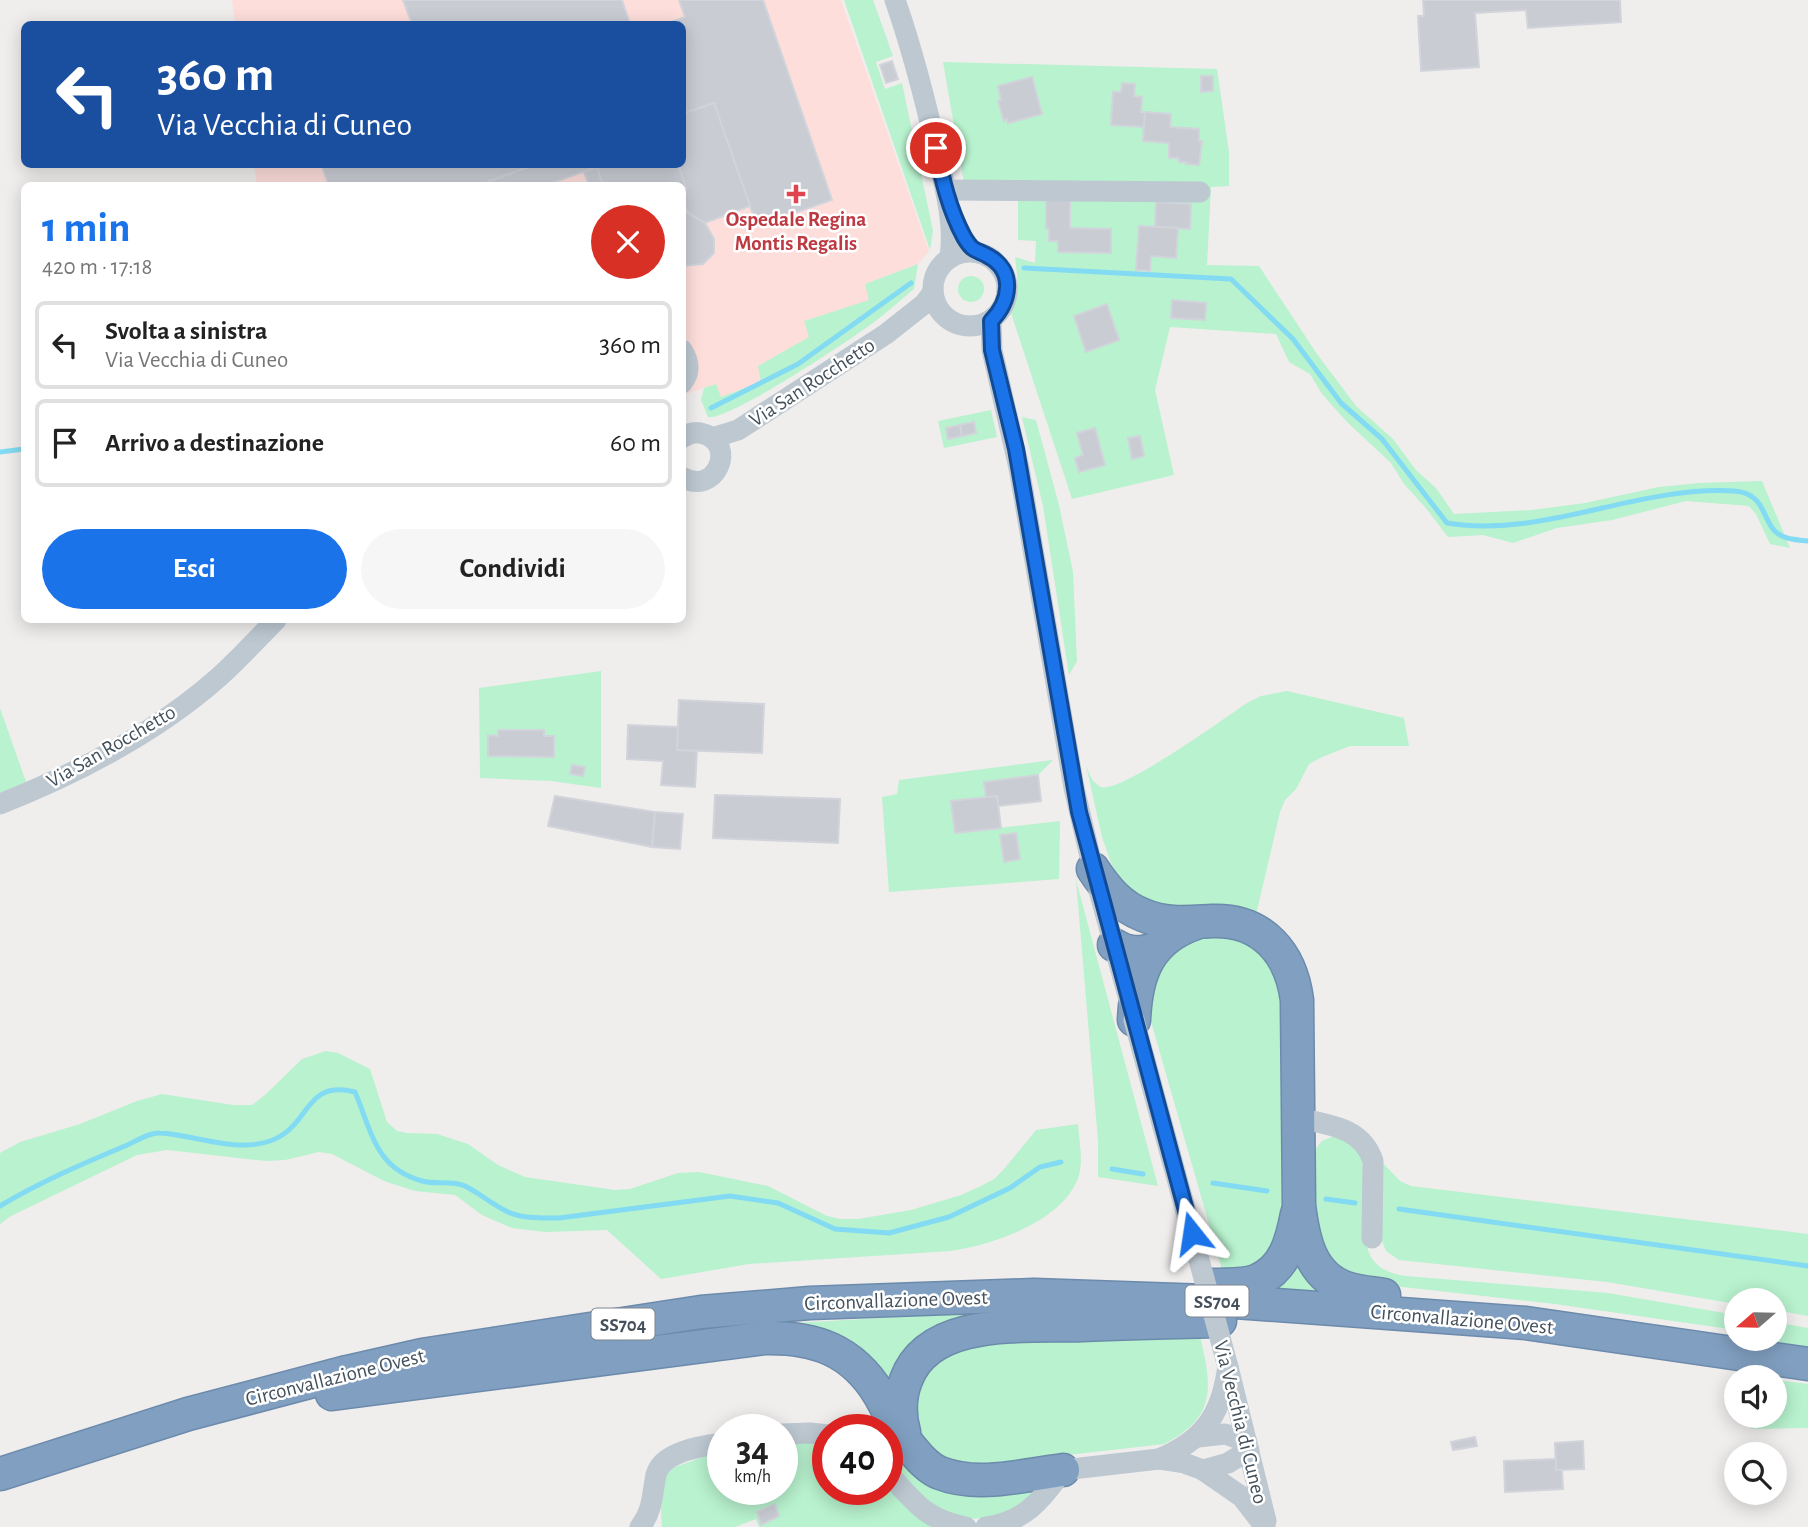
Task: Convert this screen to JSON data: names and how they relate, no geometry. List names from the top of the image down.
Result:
{
  "streets": {
    "highway": ["Circonvallazione Ovest", "SS704"],
    "street": ["Via San Rocchetto", "Via Vecchia di Cuneo"]
  },
  "crossings": [
    ["Via San Rocchetto", "Via Vecchia di Cuneo"]
  ],
  "places": {
    "health": ["Ospedale Regina Montis Regalis"]
  },
  "north": "left",
  "page": {
    "turn": ["360 m", "Via Vecchia di Cuneo"],
    "heading": ["1 min", "420 m · 17:18"],
    "list": [
      {
        "name": "Svolta a sinistra",
        "note": "Via Vecchia di Cuneo",
        "value": "360 m"
      },
      {
        "name": "Arrivo a destinazione",
        "value": "60 m"
      }
    ],
    "buttons": ["Esci", "Condividi"],
    "speed": "34 km/h",
    "limit": "40"
  }
}
